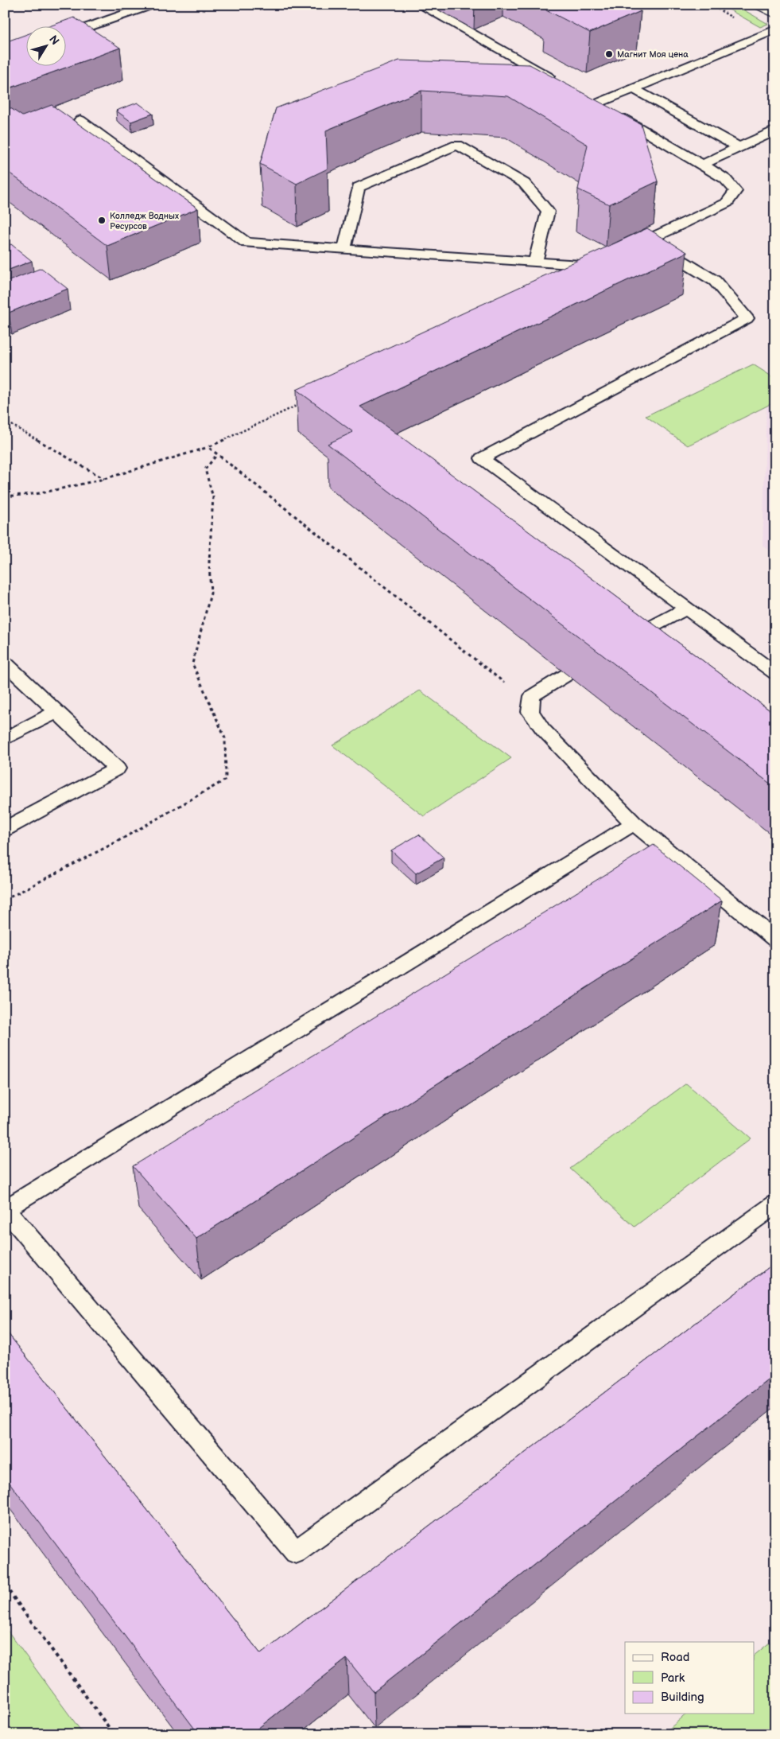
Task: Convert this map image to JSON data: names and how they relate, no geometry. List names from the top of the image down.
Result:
{
  "places": ["Магнит Моя цена", "Колледж Водных Ресурсов"],
  "legend": ["Road", "Park", "Building"],
  "north": "top right"
}
